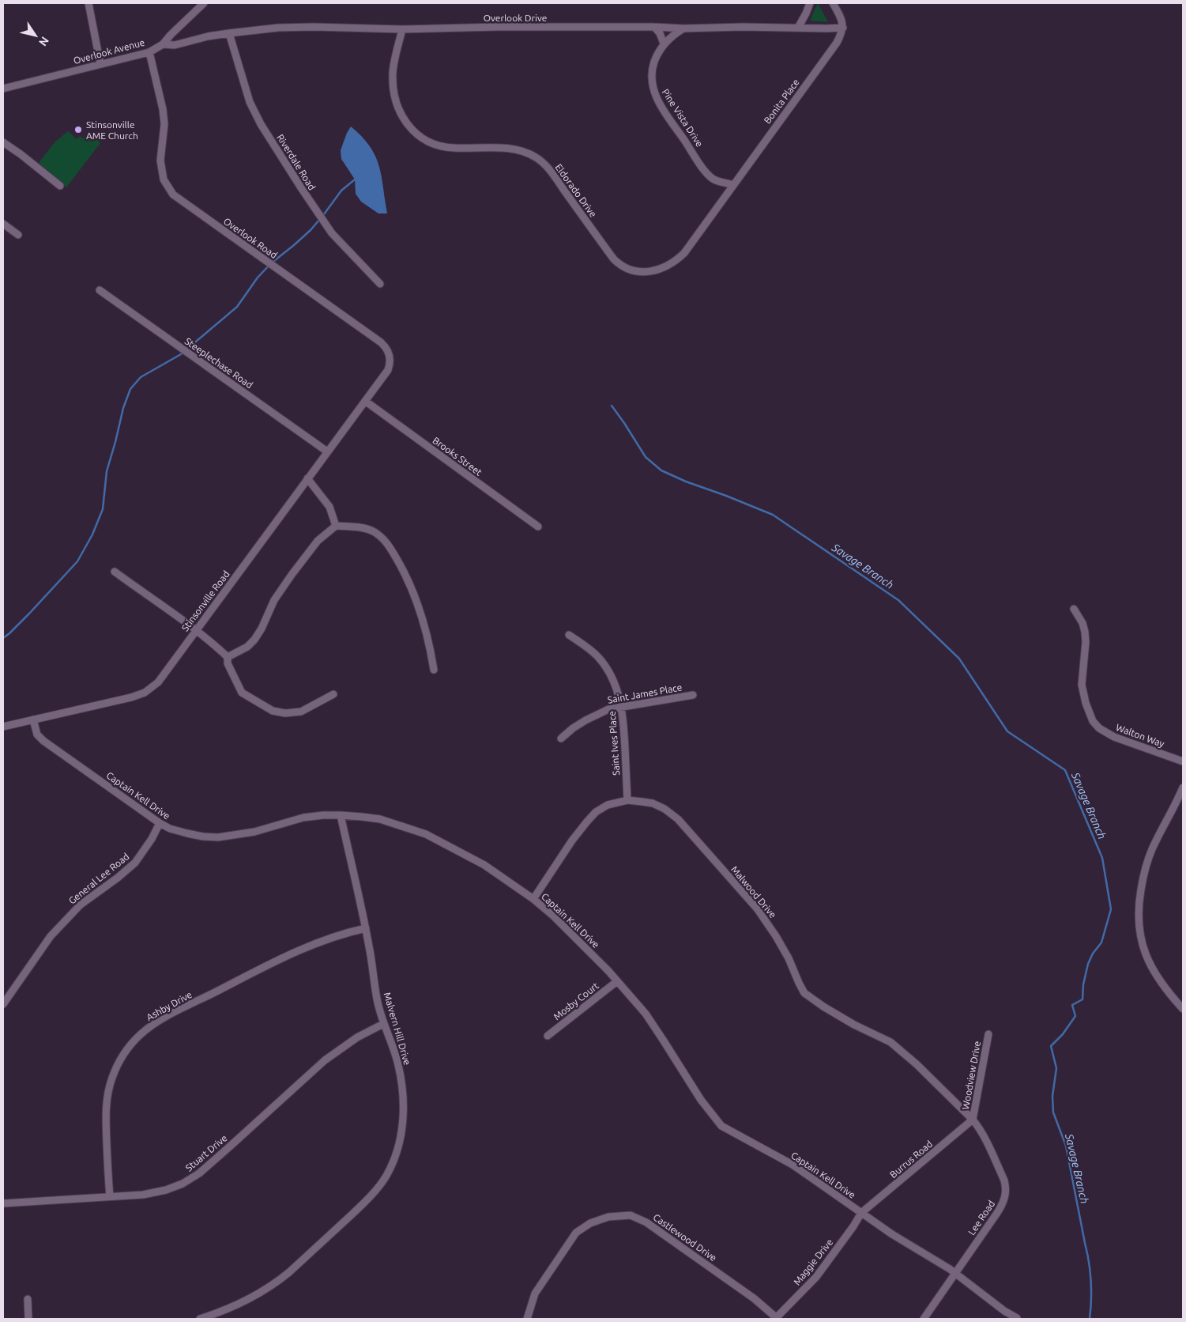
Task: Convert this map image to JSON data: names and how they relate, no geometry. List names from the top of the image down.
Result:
{
  "streets": {
    "street": [
      "Overlook Drive",
      "Overlook Avenue",
      "Bonita Place",
      "Pine Vista Drive",
      "Riverdale Road",
      "Eldorado Drive",
      "Overlook Road",
      "Steeplechase Road",
      "Brooks Street",
      "Stinsonville Road",
      "Saint James Place",
      "Walton Way",
      "Saint Ives Place",
      "Captain Kell Drive",
      "General Lee Road",
      "Malwood Drive",
      "Mosby Court",
      "Ashby Drive",
      "Malvern Hill Drive",
      "Woodview Drive",
      "Stuart Drive",
      "Burrus Road",
      "Lee Road",
      "Castlewood Drive",
      "Maggie Drive"
    ]
  },
  "crossings": [
    ["Overlook Drive", "Overlook Avenue"],
    ["Overlook Drive", "Bonita Place"],
    ["Overlook Drive", "Pine Vista Drive"],
    ["Overlook Drive", "Riverdale Road"],
    ["Overlook Drive", "Eldorado Drive"],
    ["Overlook Avenue", "Overlook Road"],
    ["Bonita Place", "Pine Vista Drive"],
    ["Bonita Place", "Eldorado Drive"],
    ["Pine Vista Drive", "Eldorado Drive"],
    ["Overlook Road", "Brooks Street"],
    ["Overlook Road", "Stinsonville Road"],
    ["Steeplechase Road", "Stinsonville Road"],
    ["Brooks Street", "Stinsonville Road"],
    ["Stinsonville Road", "Captain Kell Drive"],
    ["Saint James Place", "Saint Ives Place"],
    ["Saint Ives Place", "Malwood Drive"],
    ["Captain Kell Drive", "General Lee Road"],
    ["Captain Kell Drive", "Malwood Drive"],
    ["Captain Kell Drive", "Mosby Court"],
    ["Captain Kell Drive", "Malvern Hill Drive"],
    ["Captain Kell Drive", "Burrus Road"],
    ["Captain Kell Drive", "Lee Road"],
    ["Captain Kell Drive", "Maggie Drive"],
    ["Malwood Drive", "Woodview Drive"],
    ["Malwood Drive", "Burrus Road"],
    ["Malwood Drive", "Lee Road"],
    ["Ashby Drive", "Malvern Hill Drive"],
    ["Ashby Drive", "Stuart Drive"],
    ["Malvern Hill Drive", "Stuart Drive"],
    ["Woodview Drive", "Burrus Road"],
    ["Woodview Drive", "Lee Road"],
    ["Burrus Road", "Lee Road"],
    ["Burrus Road", "Maggie Drive"],
    ["Castlewood Drive", "Maggie Drive"]
  ],
  "water": ["Savage Branch"],
  "places": ["Stinsonville AME Church"],
  "north": "bottom right"
}
